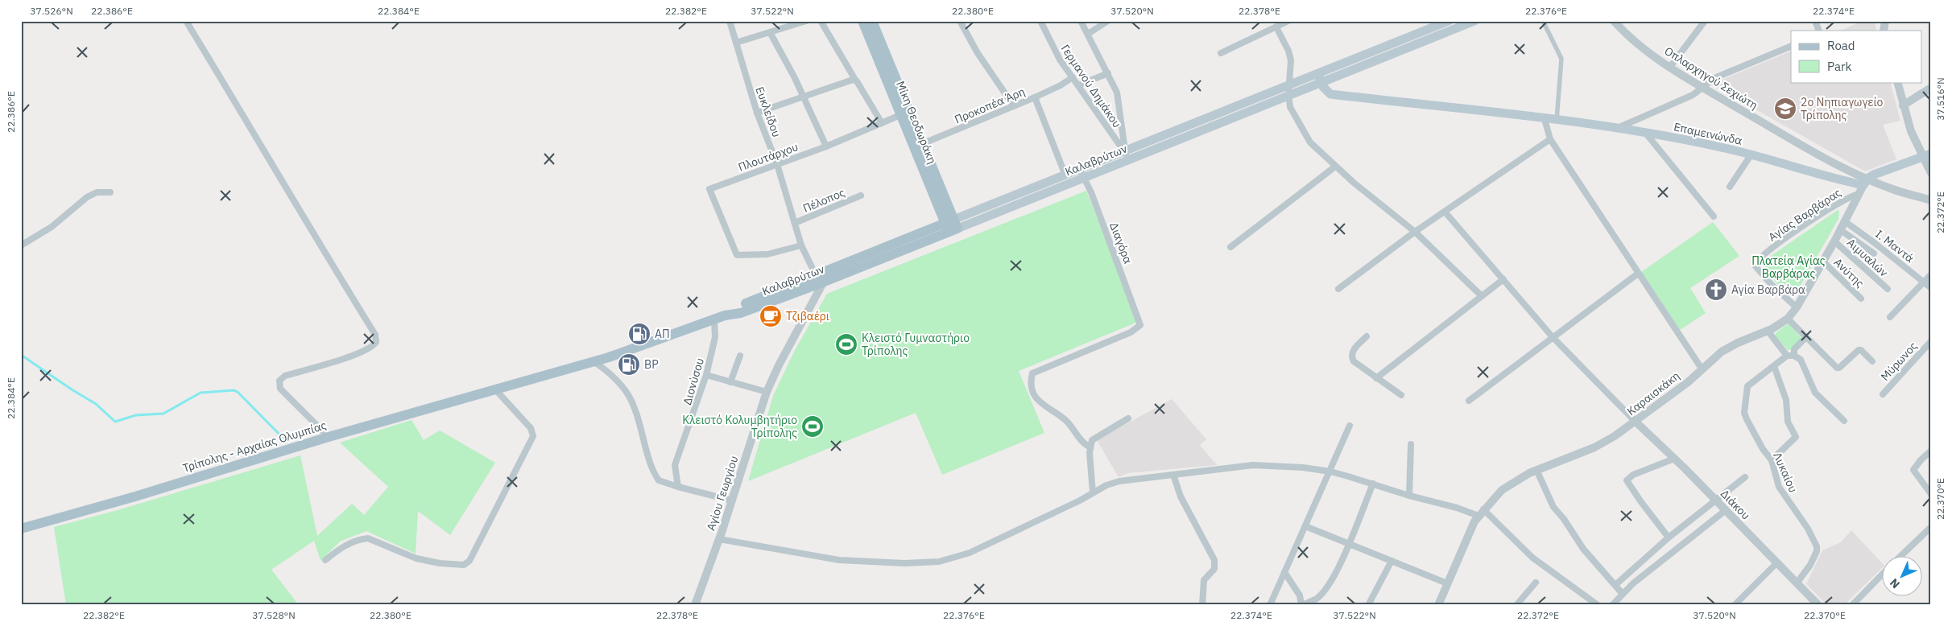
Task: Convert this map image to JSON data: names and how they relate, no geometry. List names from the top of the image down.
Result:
{
  "streets": {
    "main road": [
      "Μίκη Θεοδωράκη",
      "Επαμεινώνδα",
      "Καλαβρύτων",
      "Τρίπολης - Αρχαίας Ολυμπίας"
    ],
    "street": [
      "Οπλαρχηγού Σεχιώτη",
      "Γερμανού Δημάκου",
      "Προκοπέα Άρη",
      "Ευκλείδου",
      "Πλουτάρχου",
      "Πέλοπος",
      "Αγίας Βαρβάρας",
      "Διαγόρα",
      "Ι. Μαντά",
      "Αιμυαλών",
      "Ανύτης",
      "Μύρωνος",
      "Διονύσου",
      "Καραισκάκη",
      "Λυκαίου",
      "Αγίου Γεωργίου",
      "Διάκου"
    ]
  },
  "crossings": [
    ["Οπλαρχηγού Σεχιώτη", "Επαμεινώνδα"],
    ["Οπλαρχηγού Σεχιώτη", "Καραισκάκη"],
    ["Γερμανού Δημάκου", "Προκοπέα Άρη"],
    ["Γερμανού Δημάκου", "Καλαβρύτων"],
    ["Προκοπέα Άρη", "Μίκη Θεοδωράκη"],
    ["Ευκλείδου", "Πλουτάρχου"],
    ["Ευκλείδου", "Καλαβρύτων"],
    ["Ευκλείδου", "Πέλοπος"],
    ["Ευκλείδου", "Αγίου Γεωργίου"],
    ["Μίκη Θεοδωράκη", "Πλουτάρχου"],
    ["Μίκη Θεοδωράκη", "Καλαβρύτων"],
    ["Επαμεινώνδα", "Καλαβρύτων"],
    ["Επαμεινώνδα", "Καραισκάκη"],
    ["Καλαβρύτων", "Διαγόρα"],
    ["Καλαβρύτων", "Διονύσου"],
    ["Καλαβρύτων", "Τρίπολης - Αρχαίας Ολυμπίας"],
    ["Καλαβρύτων", "Αγίου Γεωργίου"],
    ["Αγίας Βαρβάρας", "Καραισκάκη"],
    ["Ι. Μαντά", "Καραισκάκη"],
    ["Αιμυαλών", "Καραισκάκη"],
    ["Ανύτης", "Καραισκάκη"],
    ["Καραισκάκη", "Διάκου"],
    ["Λυκαίου", "Διάκου"]
  ],
  "parks": ["Πλατεία Αγίας Βαρβάρας"],
  "places": {
    "school or university": ["2ο Νηπιαγωγείο Τρίπολης"],
    "church": ["Αγία Βαρβάρα"],
    "cafe": ["Τζιβαέρι"],
    "fuel station": ["ΑΠ", "BP"],
    "sports": ["Κλειστό Γυμναστήριο Τρίπολης", "Κλειστό Κολυμβητήριο Τρίπολης"]
  },
  "legend": ["Road", "Park"],
  "north": "bottom left",
  "coordinates": [
    "37.526°N",
    "22.386°E",
    "22.384°E",
    "22.382°E",
    "37.522°N",
    "22.380°E",
    "37.520°N",
    "22.378°E",
    "22.376°E",
    "22.374°E",
    "37.516°N",
    "22.372°E",
    "22.370°E",
    "37.528°N"
  ]
}
